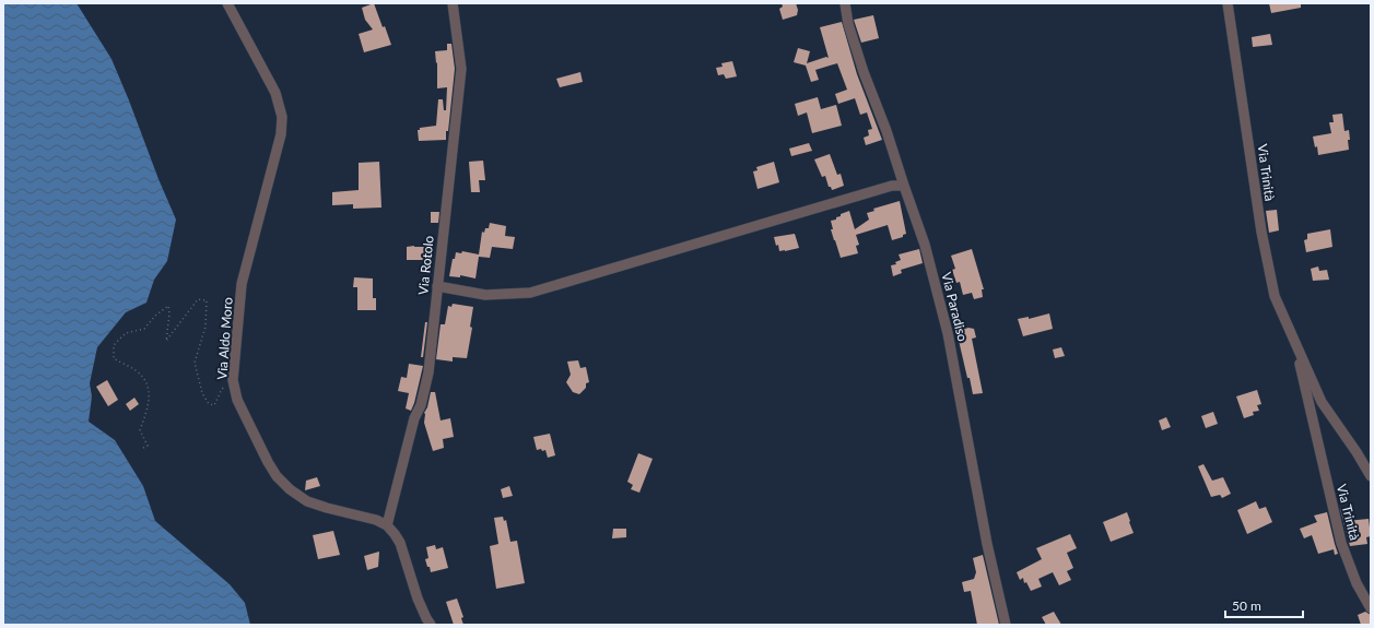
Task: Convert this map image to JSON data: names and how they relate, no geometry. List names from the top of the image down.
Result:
{
  "streets": {
    "street": [
      "Via Trinità",
      "Via Rotolo",
      "Via Paradiso",
      "Via Aldo Moro"
    ]
  },
  "crossings": [
    ["Via Rotolo", "Via Aldo Moro"]
  ],
  "scale_bar": "50 m"
}
